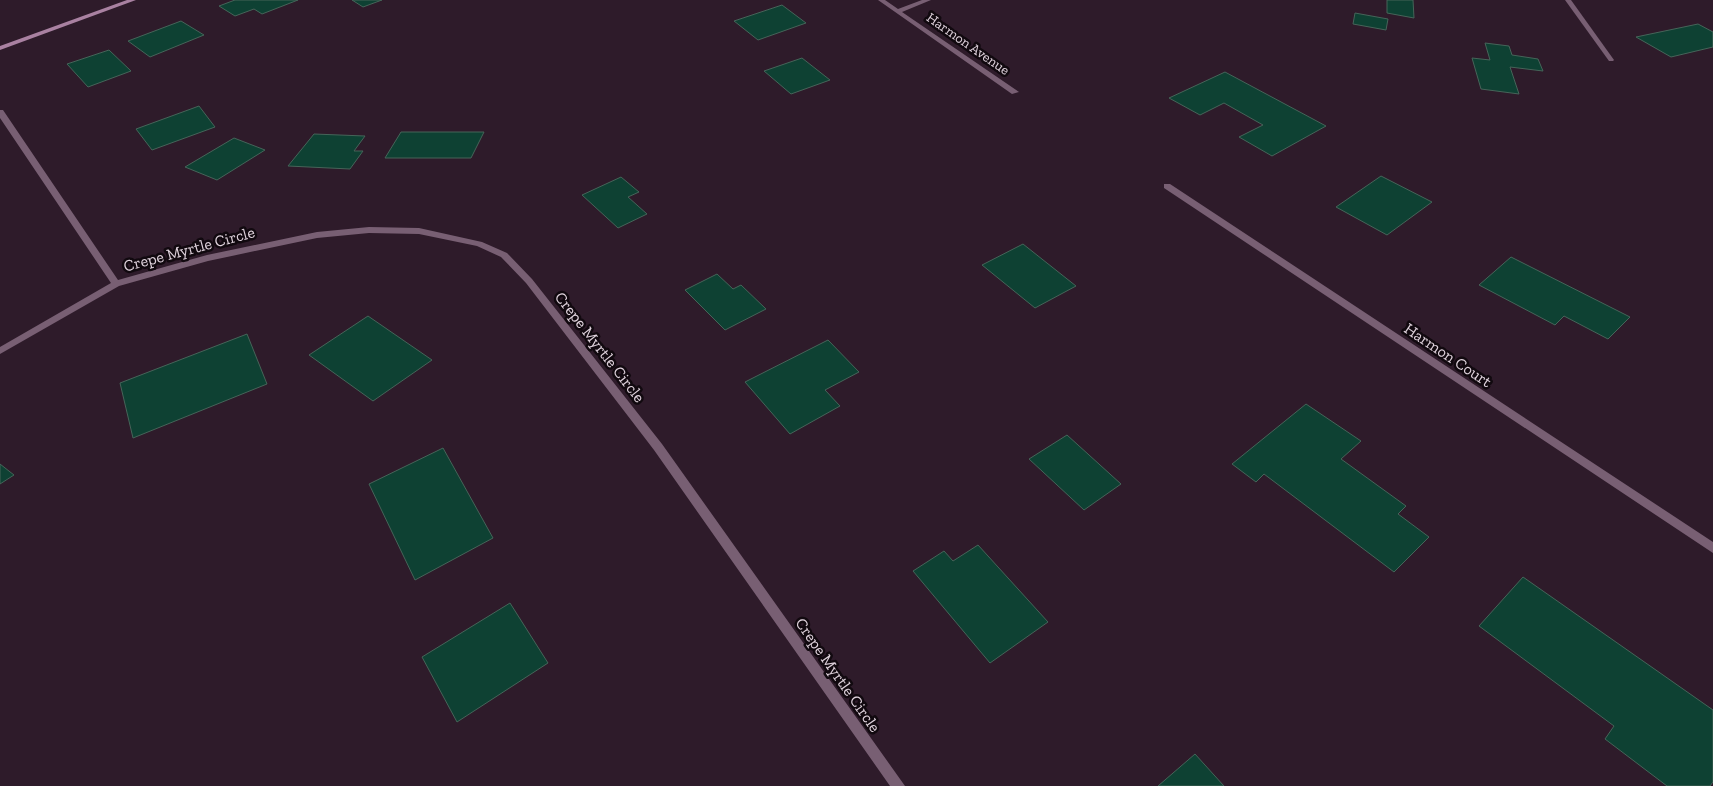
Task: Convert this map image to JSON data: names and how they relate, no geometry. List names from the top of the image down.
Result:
{
  "streets": {
    "street": ["Harmon Avenue", "Crepe Myrtle Circle", "Harmon Court"]
  }
}
